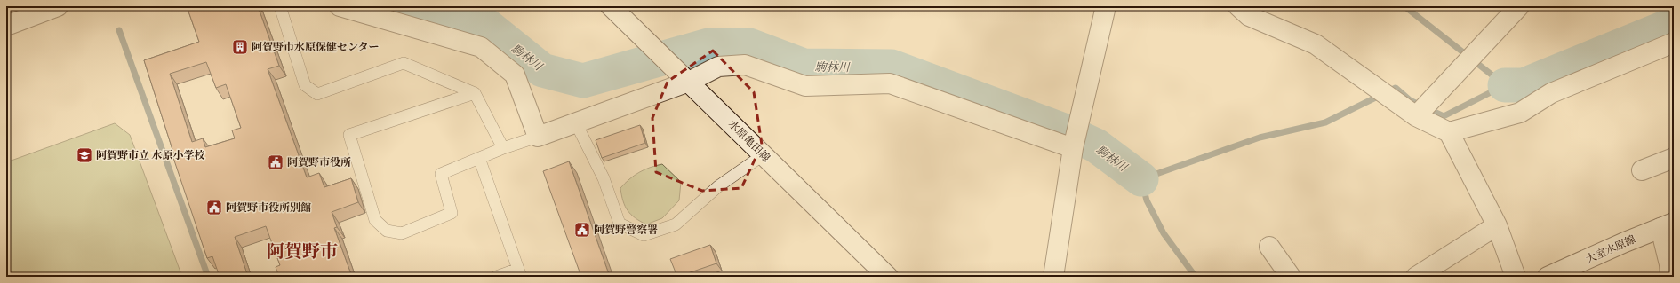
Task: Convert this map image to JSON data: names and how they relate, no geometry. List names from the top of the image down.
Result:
{
  "streets": {
    "street": ["水原亀田線", "大室水原線"]
  },
  "districts": ["阿賀野市"],
  "water": ["駒林川"],
  "places": {
    "building": ["阿賀野市水原保健センター"],
    "school or university": ["阿賀野市立 水原小学校"],
    "public building": ["阿賀野市役所", "阿賀野市役所別館", "阿賀野警察署"]
  }
}
